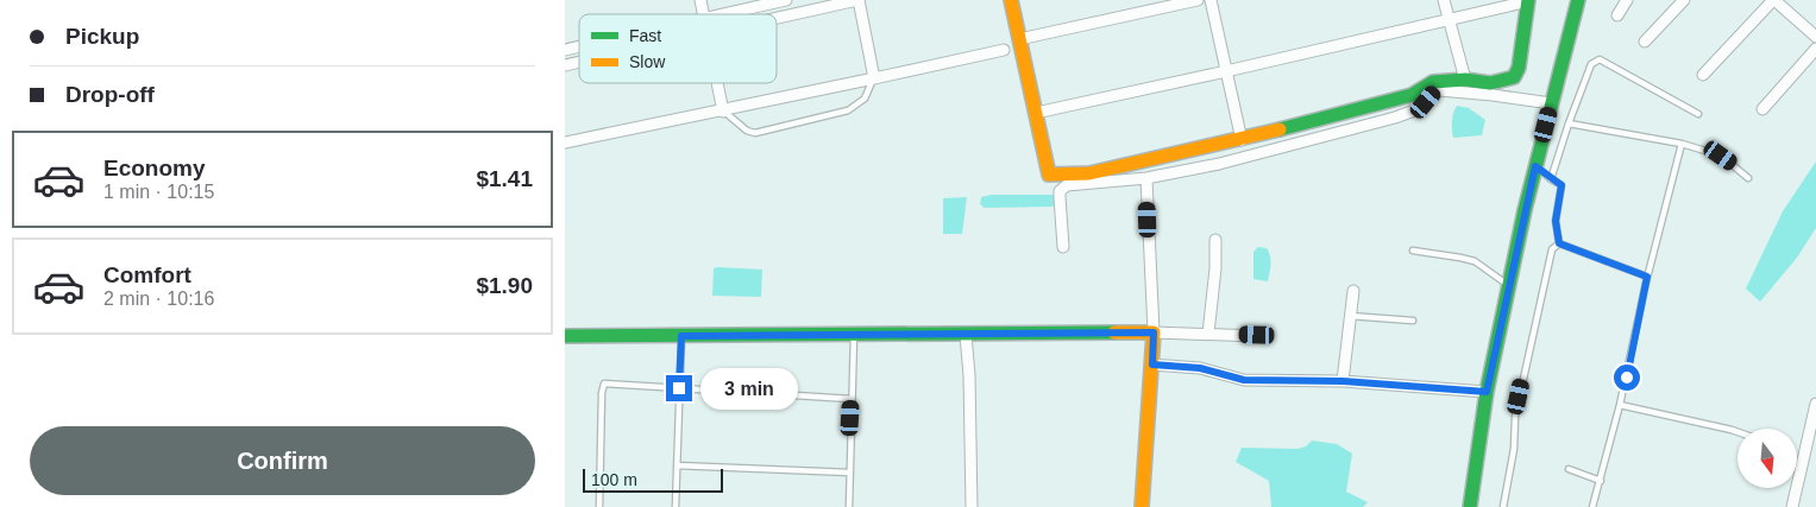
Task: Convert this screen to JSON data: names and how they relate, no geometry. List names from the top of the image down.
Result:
{
  "legend": ["Fast", "Slow"],
  "scale_bar": "100 m",
  "north": "bottom",
  "page": {
    "banner": ["Pickup", "Drop-off"],
    "list": [
      {
        "name": "Economy",
        "note": "1 min · 10:15",
        "value": "$1.41"
      },
      {
        "name": "Comfort",
        "note": "2 min · 10:16",
        "value": "$1.90"
      }
    ],
    "bubble": "3 min",
    "buttons": "Confirm",
    "scale": "100 m"
  }
}
